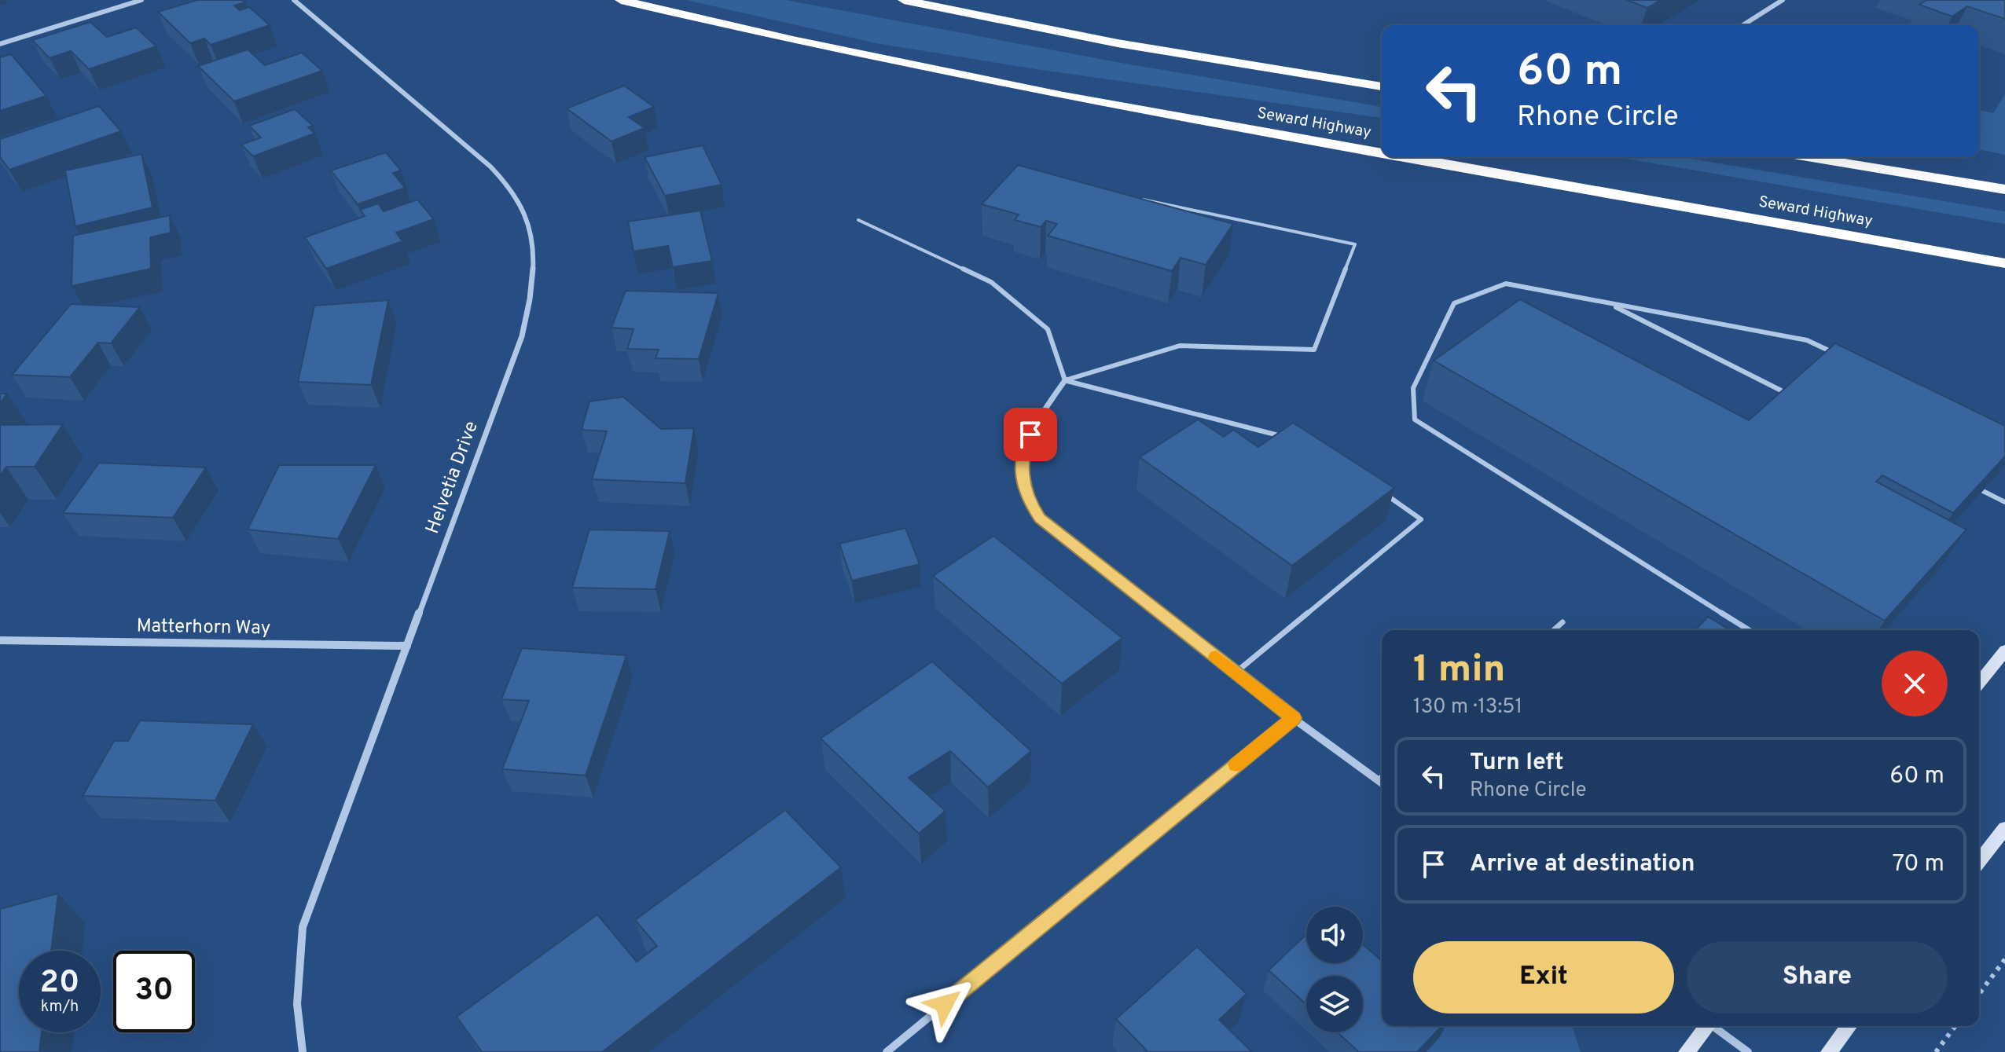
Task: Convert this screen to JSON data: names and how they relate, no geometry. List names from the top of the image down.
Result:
{
  "streets": {
    "highway": ["Seward Highway"],
    "street": ["Helvetia Drive", "Matterhorn Way"]
  },
  "crossings": [
    ["Helvetia Drive", "Matterhorn Way"]
  ],
  "page": {
    "turn": ["60 m", "Rhone Circle"],
    "heading": ["1 min", "130 m · 13:51"],
    "list": [
      {
        "name": "Turn left",
        "note": "Rhone Circle",
        "value": "60 m"
      },
      {
        "name": "Arrive at destination",
        "value": "70 m"
      }
    ],
    "buttons": ["Exit", "Share"],
    "speed": "20 km/h",
    "limit": "30"
  }
}
